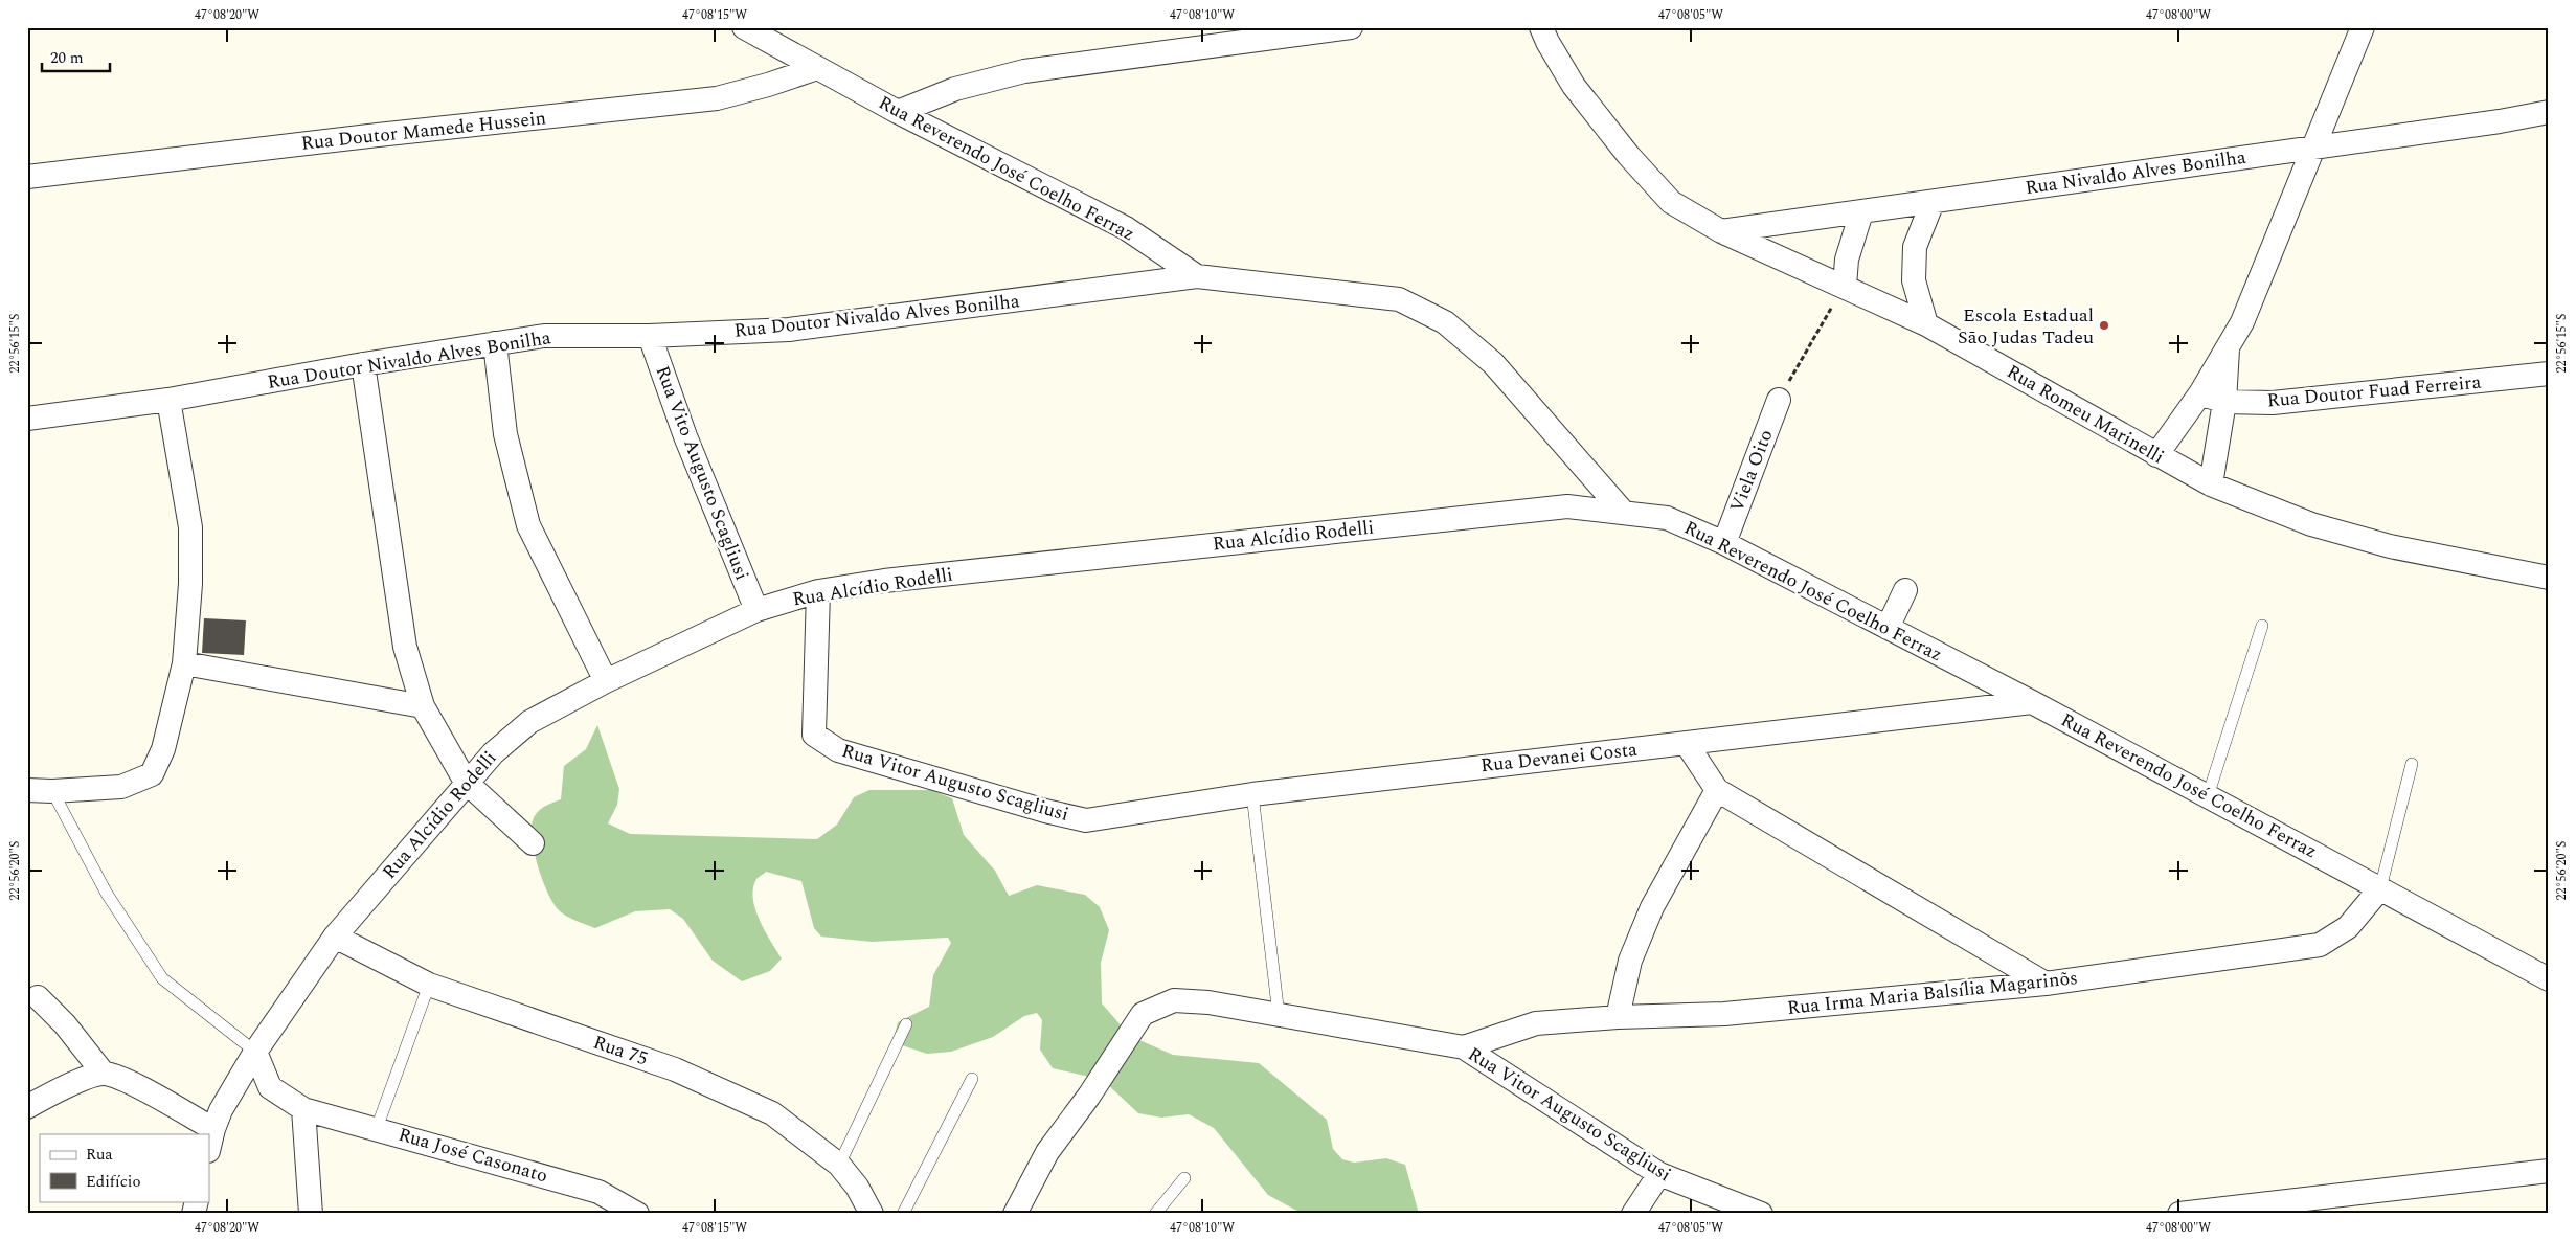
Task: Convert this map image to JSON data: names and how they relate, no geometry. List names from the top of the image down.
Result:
{
  "streets": {
    "street": [
      "Rua Doutor Mamede Hussein",
      "Rua Reverendo José Coelho Ferraz",
      "Rua Nivaldo Alves Bonilha",
      "Rua Doutor Nivaldo Alves Bonilha",
      "Rua Doutor Fuad Ferreira",
      "Rua Romeu Marinelli",
      "Viela Oito",
      "Rua Vito Augusto Scagliusi",
      "Rua Alcídio Rodelli",
      "Rua Devanei Costa",
      "Rua Vitor Augusto Scagliusi",
      "Rua Irma Maria Balsília Magarinõs",
      "Rua 75",
      "Rua José Casonato"
    ]
  },
  "crossings": [
    ["Rua Doutor Mamede Hussein", "Rua Reverendo José Coelho Ferraz"],
    ["Rua Reverendo José Coelho Ferraz", "Rua Doutor Nivaldo Alves Bonilha"],
    ["Rua Reverendo José Coelho Ferraz", "Viela Oito"],
    ["Rua Reverendo José Coelho Ferraz", "Rua Alcídio Rodelli"],
    ["Rua Reverendo José Coelho Ferraz", "Rua Devanei Costa"],
    ["Rua Reverendo José Coelho Ferraz", "Rua Irma Maria Balsília Magarinõs"],
    ["Rua Nivaldo Alves Bonilha", "Rua Romeu Marinelli"],
    ["Rua Doutor Nivaldo Alves Bonilha", "Rua Vito Augusto Scagliusi"],
    ["Rua Vito Augusto Scagliusi", "Rua Alcídio Rodelli"],
    ["Rua Alcídio Rodelli", "Rua Vitor Augusto Scagliusi"],
    ["Rua Alcídio Rodelli", "Rua 75"],
    ["Rua Alcídio Rodelli", "Rua José Casonato"],
    ["Rua Devanei Costa", "Rua Vitor Augusto Scagliusi"],
    ["Rua Vitor Augusto Scagliusi", "Rua Irma Maria Balsília Magarinõs"]
  ],
  "places": ["Escola Estadual São Judas Tadeu"],
  "legend": ["Rua", "Edifício"],
  "scale_bar": "20 m",
  "coordinates": [
    "47°08'20\"W",
    "47°08'15\"W",
    "47°08'10\"W",
    "47°08'05\"W",
    "47°08'00\"W",
    "22°56'15\"S",
    "22°56'20\"S"
  ]
}
